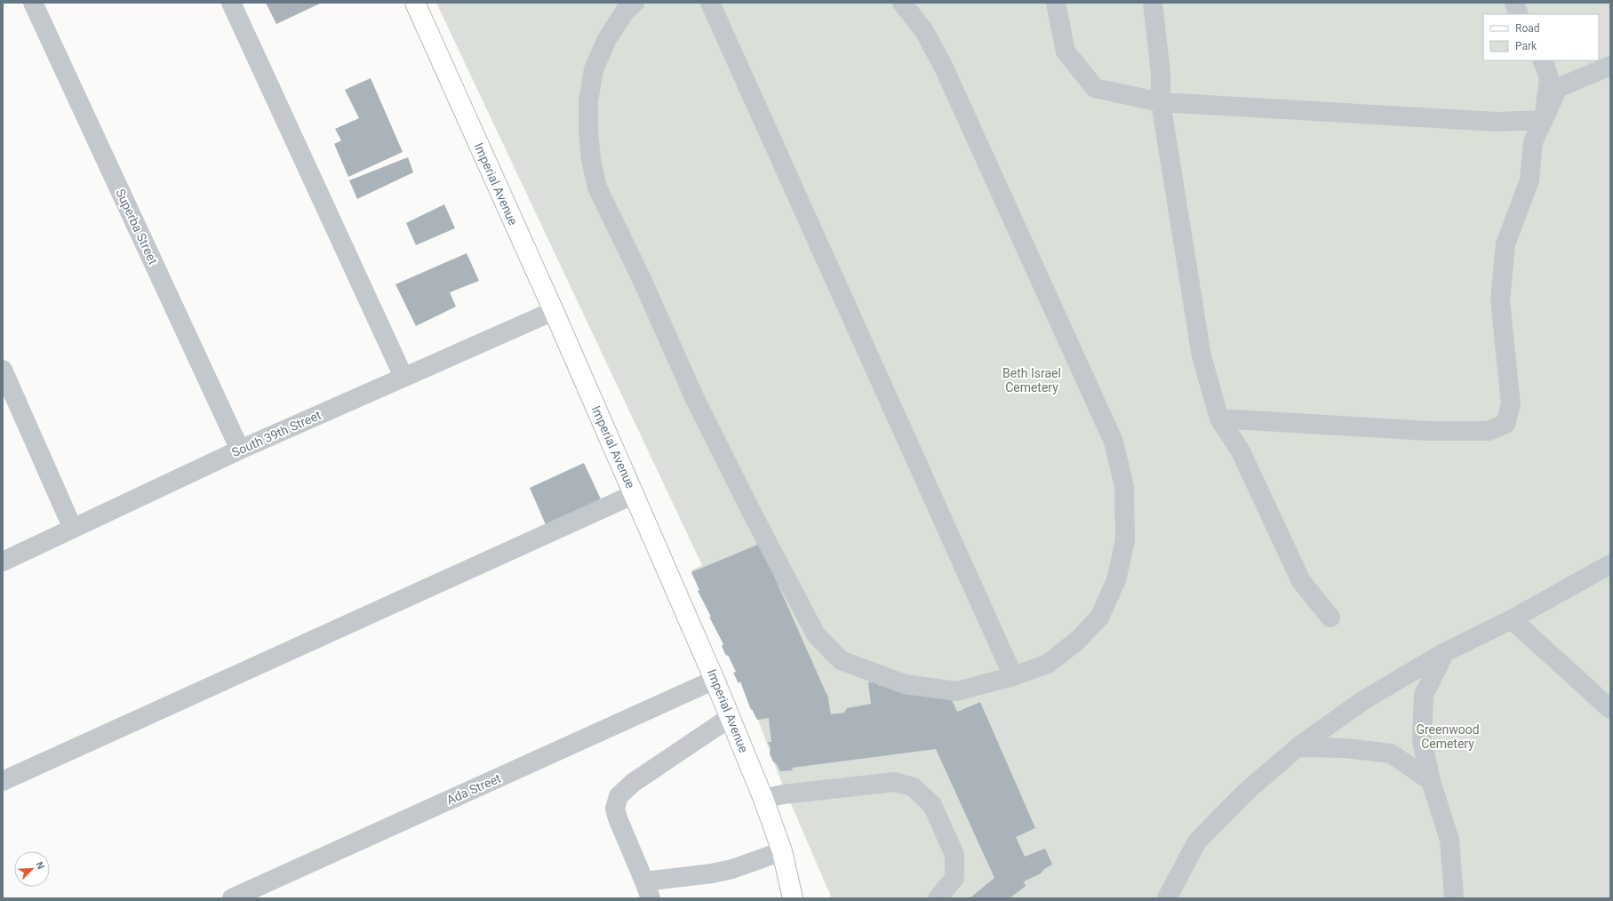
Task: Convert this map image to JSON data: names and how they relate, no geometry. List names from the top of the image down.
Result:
{
  "streets": {
    "main road": ["Imperial Avenue"],
    "street": ["Superba Street", "South 39th Street", "Ada Street"]
  },
  "crossings": [
    ["Imperial Avenue", "South 39th Street"],
    ["Imperial Avenue", "Ada Street"],
    ["Superba Street", "South 39th Street"]
  ],
  "parks": ["Beth Israel Cemetery", "Greenwood Cemetery"],
  "legend": ["Road", "Park"],
  "north": "top right"
}
